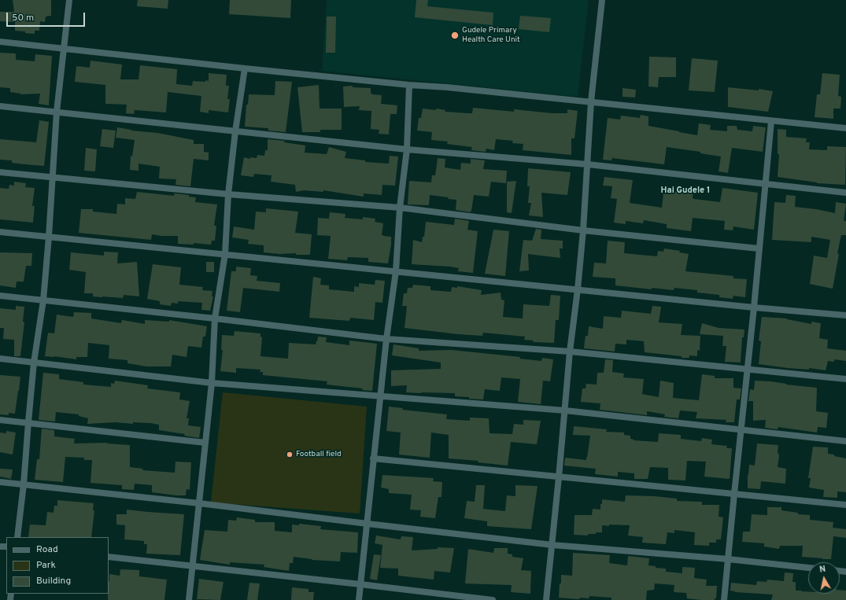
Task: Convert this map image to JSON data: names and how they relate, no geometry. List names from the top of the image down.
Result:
{
  "districts": ["Hai Gudele 1"],
  "places": ["Gudele Primary Health Care Unit", "Football field"],
  "legend": ["Road", "Park", "Building"],
  "scale_bar": "50 m",
  "north": "top"
}
